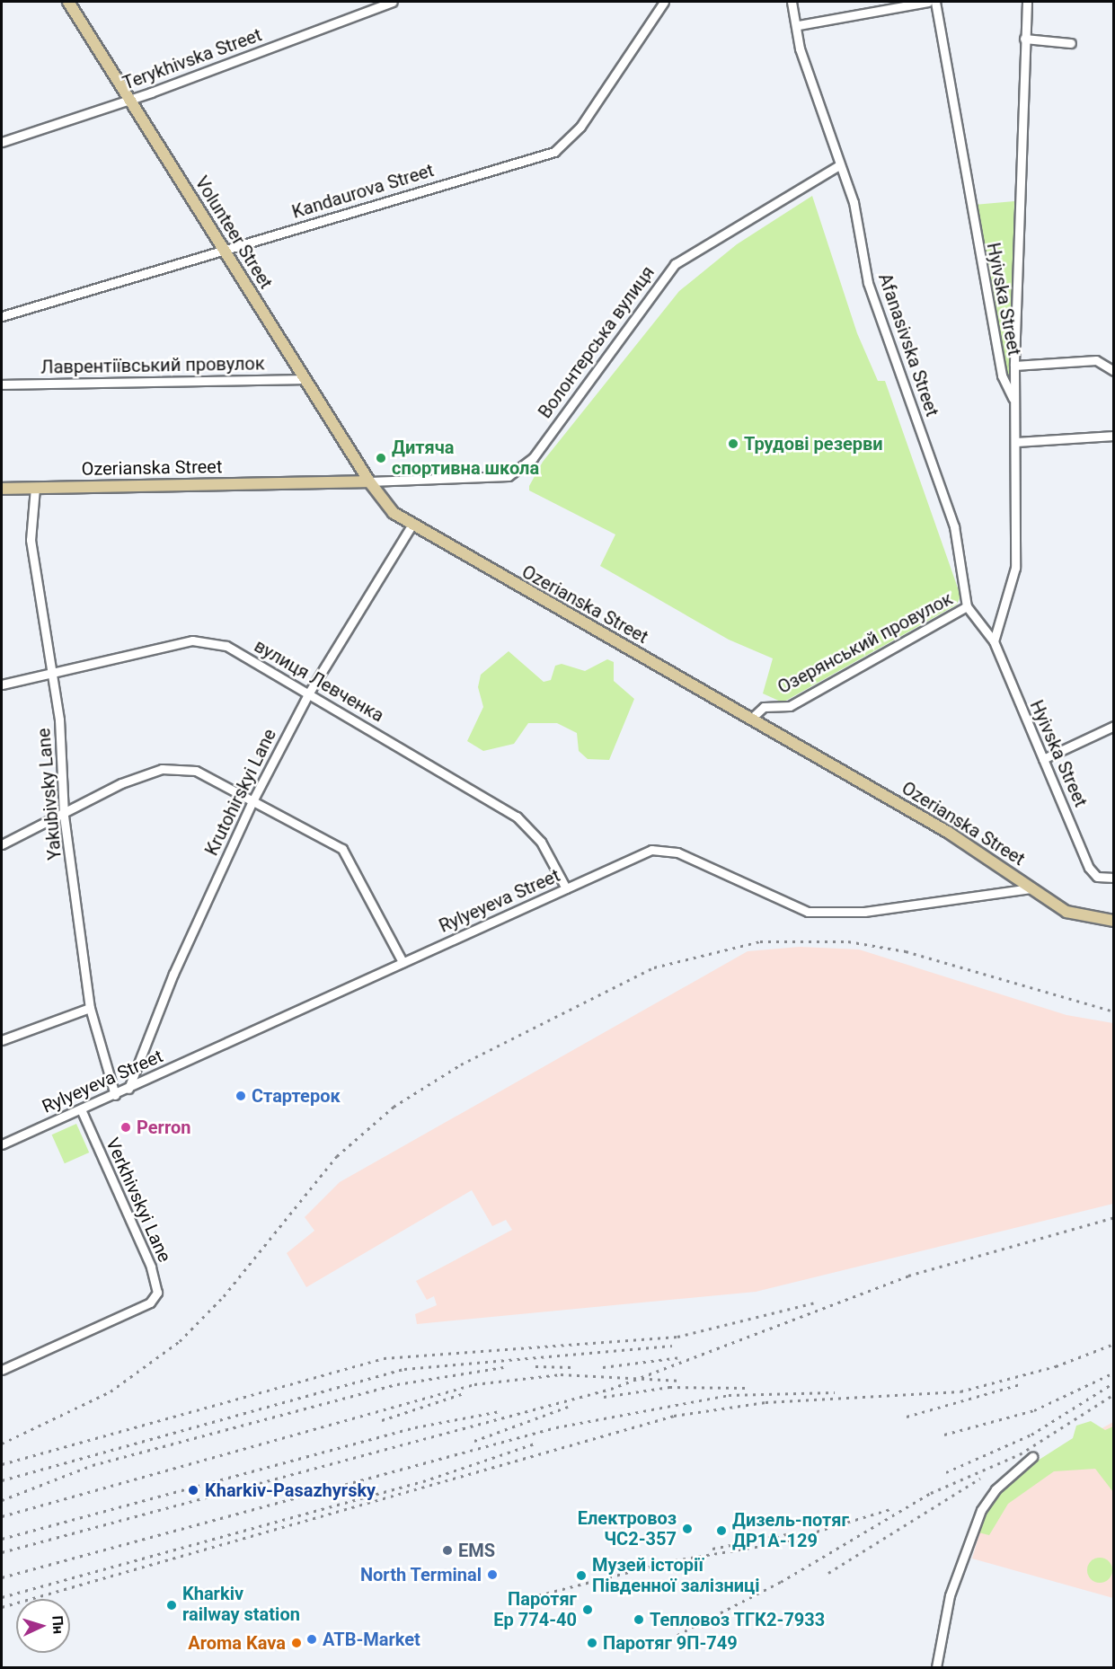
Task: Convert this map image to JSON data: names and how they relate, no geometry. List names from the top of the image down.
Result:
{
  "streets": {
    "main road": ["Volunteer Street", "Ozerianska Street"],
    "street": [
      "Terykhivska Street",
      "Kandaurova Street",
      "Hyivska Street",
      "Волонтерська вулиця",
      "Afanasivska Street",
      "Лаврентіївський провулок",
      "Озерянський провулок",
      "вулиця Левченка",
      "Krutohirskyi Lane",
      "Yakubivsky Lane",
      "Rylyeyeva Street",
      "Verkhivskyi Lane"
    ]
  },
  "crossings": [
    ["Terykhivska Street", "Volunteer Street"],
    ["Kandaurova Street", "Volunteer Street"],
    ["Volunteer Street", "Волонтерська вулиця"],
    ["Volunteer Street", "Лаврентіївський провулок"],
    ["Volunteer Street", "Ozerianska Street"],
    ["Hyivska Street", "Afanasivska Street"],
    ["Hyivska Street", "Озерянський провулок"],
    ["Волонтерська вулиця", "Afanasivska Street"],
    ["Волонтерська вулиця", "Ozerianska Street"],
    ["Afanasivska Street", "Озерянський провулок"],
    ["Ozerianska Street", "Озерянський провулок"],
    ["Ozerianska Street", "Krutohirskyi Lane"],
    ["Ozerianska Street", "Yakubivsky Lane"],
    ["Ozerianska Street", "Rylyeyeva Street"],
    ["вулиця Левченка", "Krutohirskyi Lane"],
    ["вулиця Левченка", "Yakubivsky Lane"],
    ["вулиця Левченка", "Rylyeyeva Street"],
    ["Krutohirskyi Lane", "Rylyeyeva Street"],
    ["Yakubivsky Lane", "Rylyeyeva Street"],
    ["Rylyeyeva Street", "Verkhivskyi Lane"]
  ],
  "places": [
    "Трудові резерви",
    "Дитяча спортивна школа",
    "Стартерок",
    "Perron",
    "Kharkіv-Pasazhyrsky",
    "Електровоз ЧС2-357",
    "Дизель-потяг ДР1А-129",
    "EMS",
    "North Terminal",
    "Музей історії Південної залізниці",
    "Kharkiv railway station",
    "Паротяг Ер 774-40",
    "Тепловоз ТГК2-7933",
    "ATB-Market",
    "Aroma Kava",
    "Паротяг 9П-749"
  ],
  "north": "right"
}
